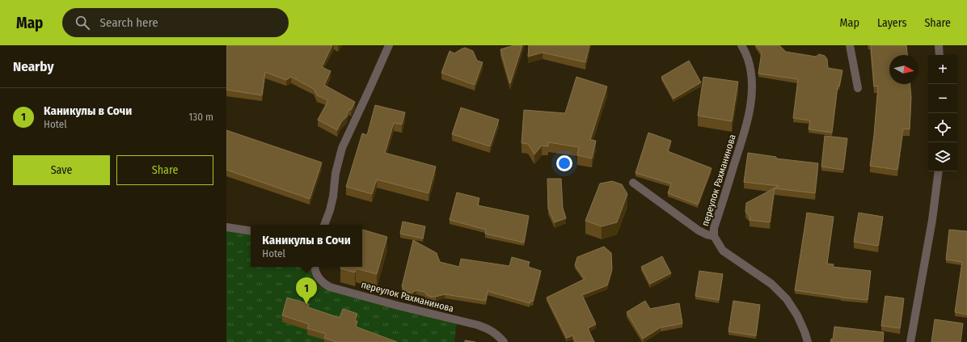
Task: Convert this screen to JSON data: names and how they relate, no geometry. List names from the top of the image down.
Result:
{
  "streets": {
    "street": ["переулок Рахманинова"]
  },
  "north": "right",
  "page": {
    "header": "Map",
    "search": "Search here",
    "nav": ["Map", "Layers", "Share"],
    "heading": "Nearby",
    "map_buttons": ["+", "−"],
    "list": [
      {
        "mark": "1",
        "name": "Каникулы в Сочи",
        "note": "Hotel",
        "value": "130 m"
      }
    ],
    "buttons": ["Save", "Share"],
    "popup": ["Каникулы в Сочи", "Hotel"],
    "pins": "1"
  }
}
